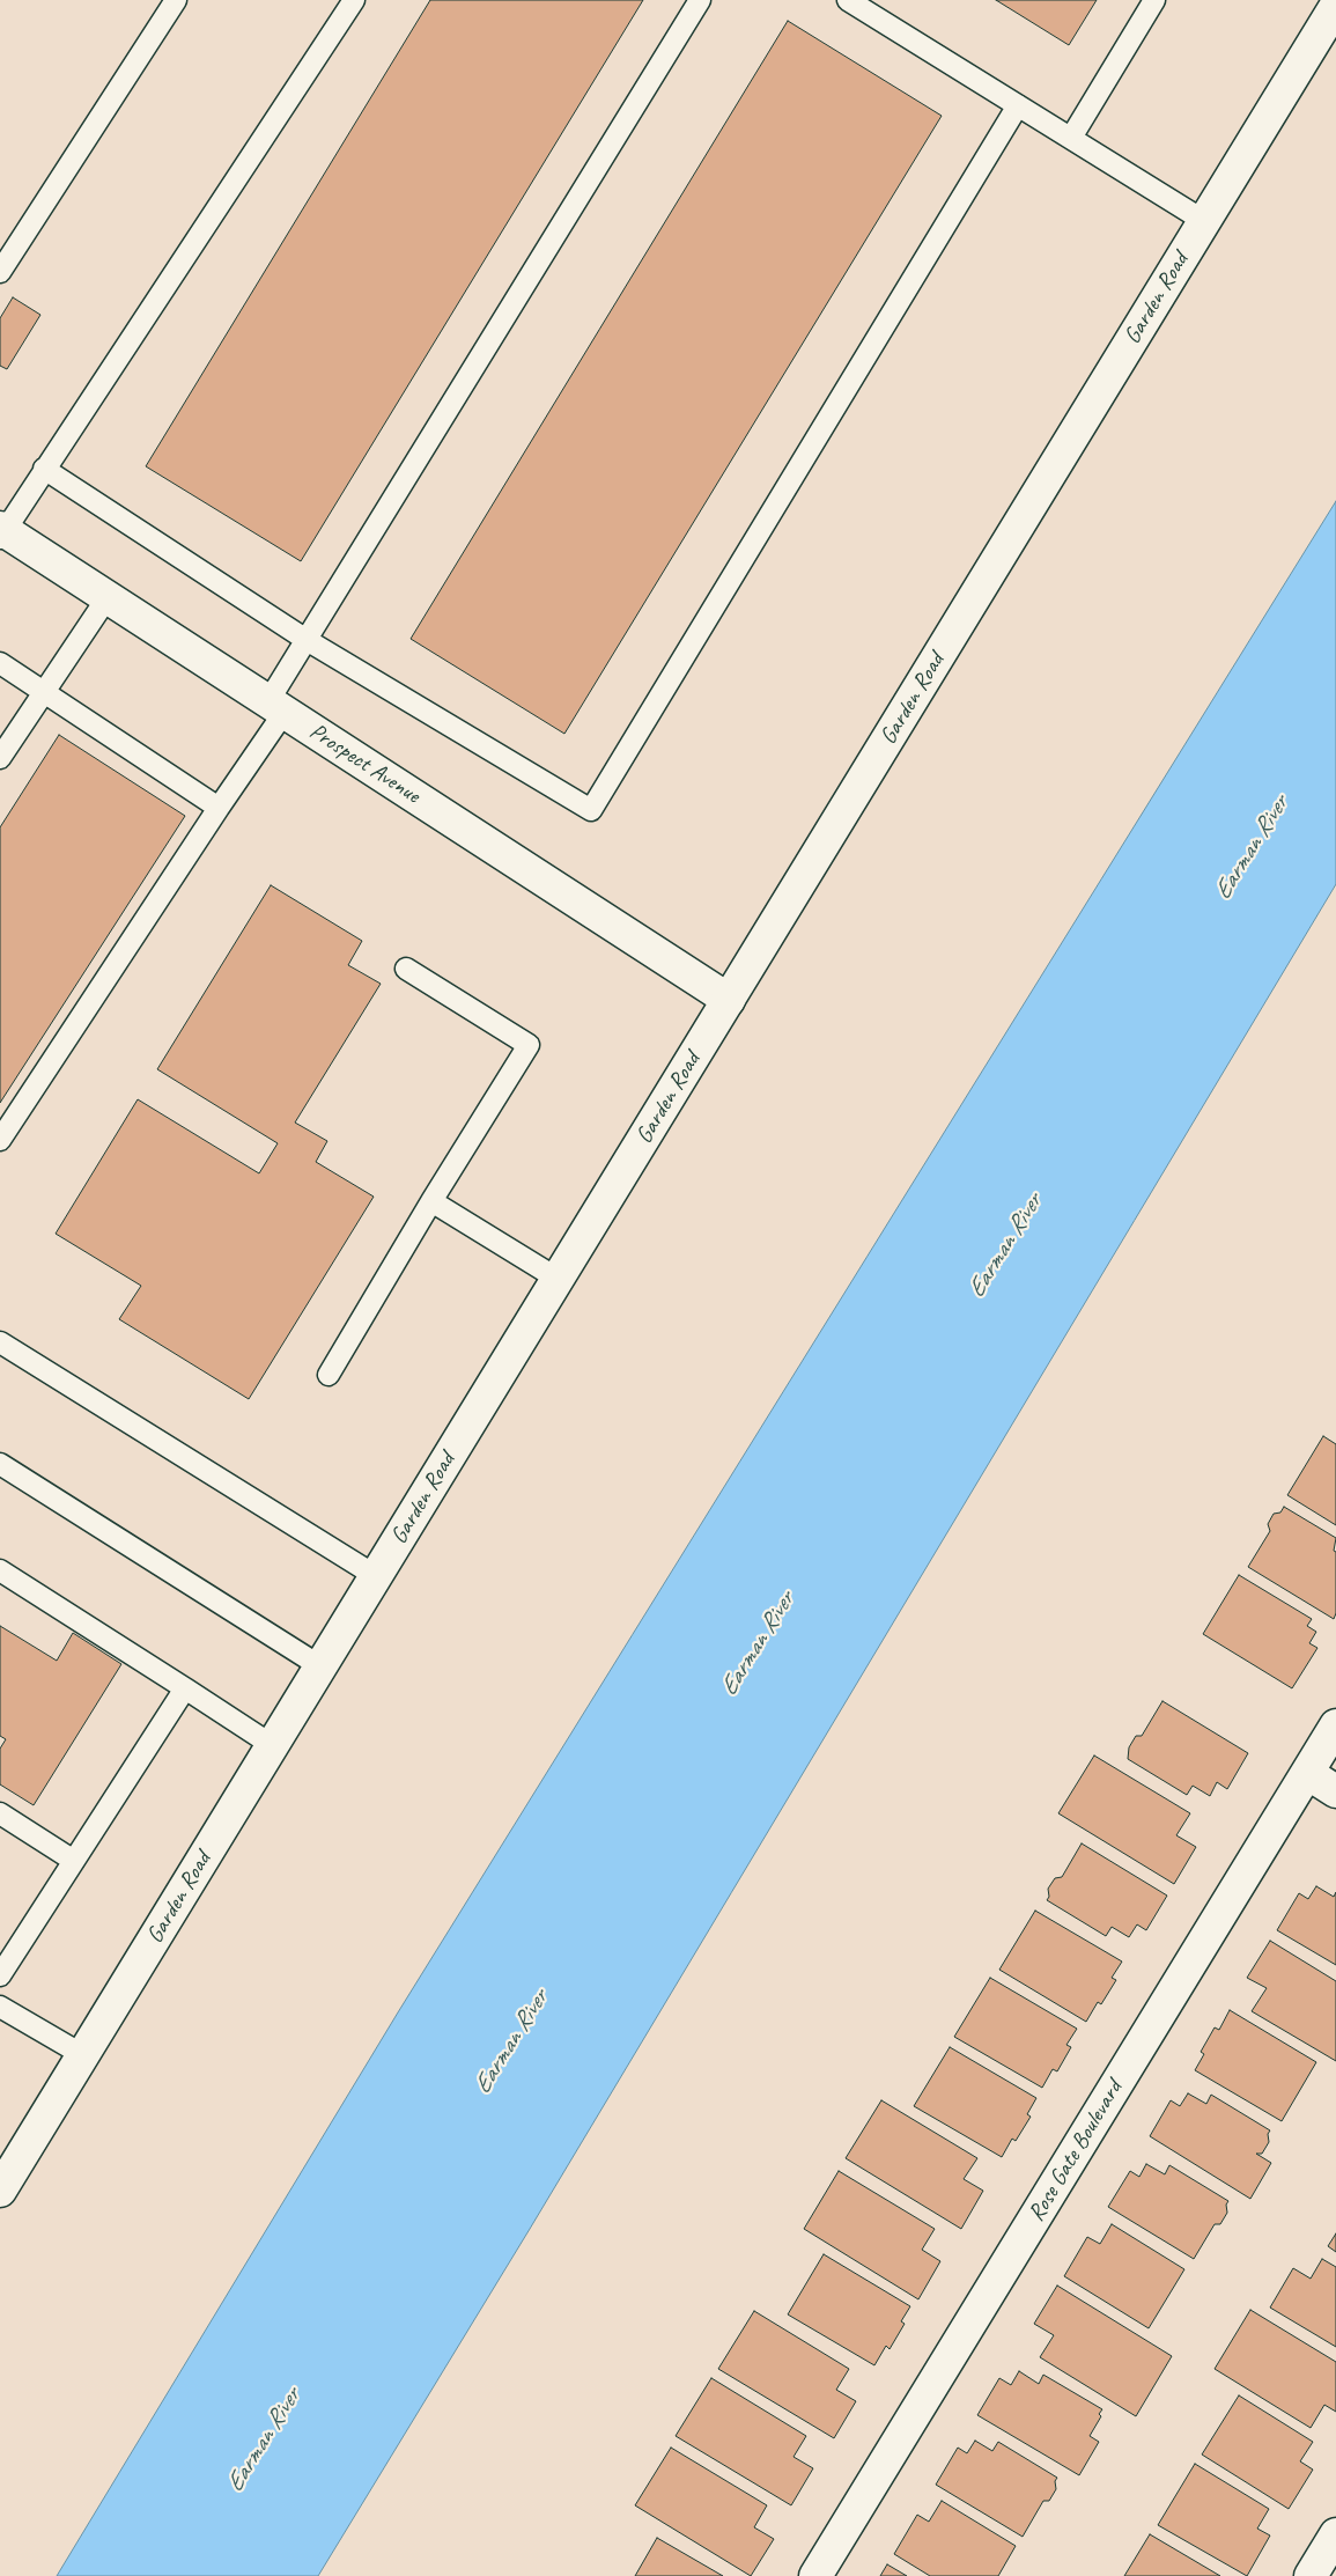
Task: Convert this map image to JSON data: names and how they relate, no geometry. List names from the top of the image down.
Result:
{
  "streets": {
    "street": ["Garden Road", "Prospect Avenue", "Rose Gate Boulevard"]
  },
  "crossings": [
    ["Garden Road", "Prospect Avenue"]
  ],
  "water": ["Earman River"]
}
